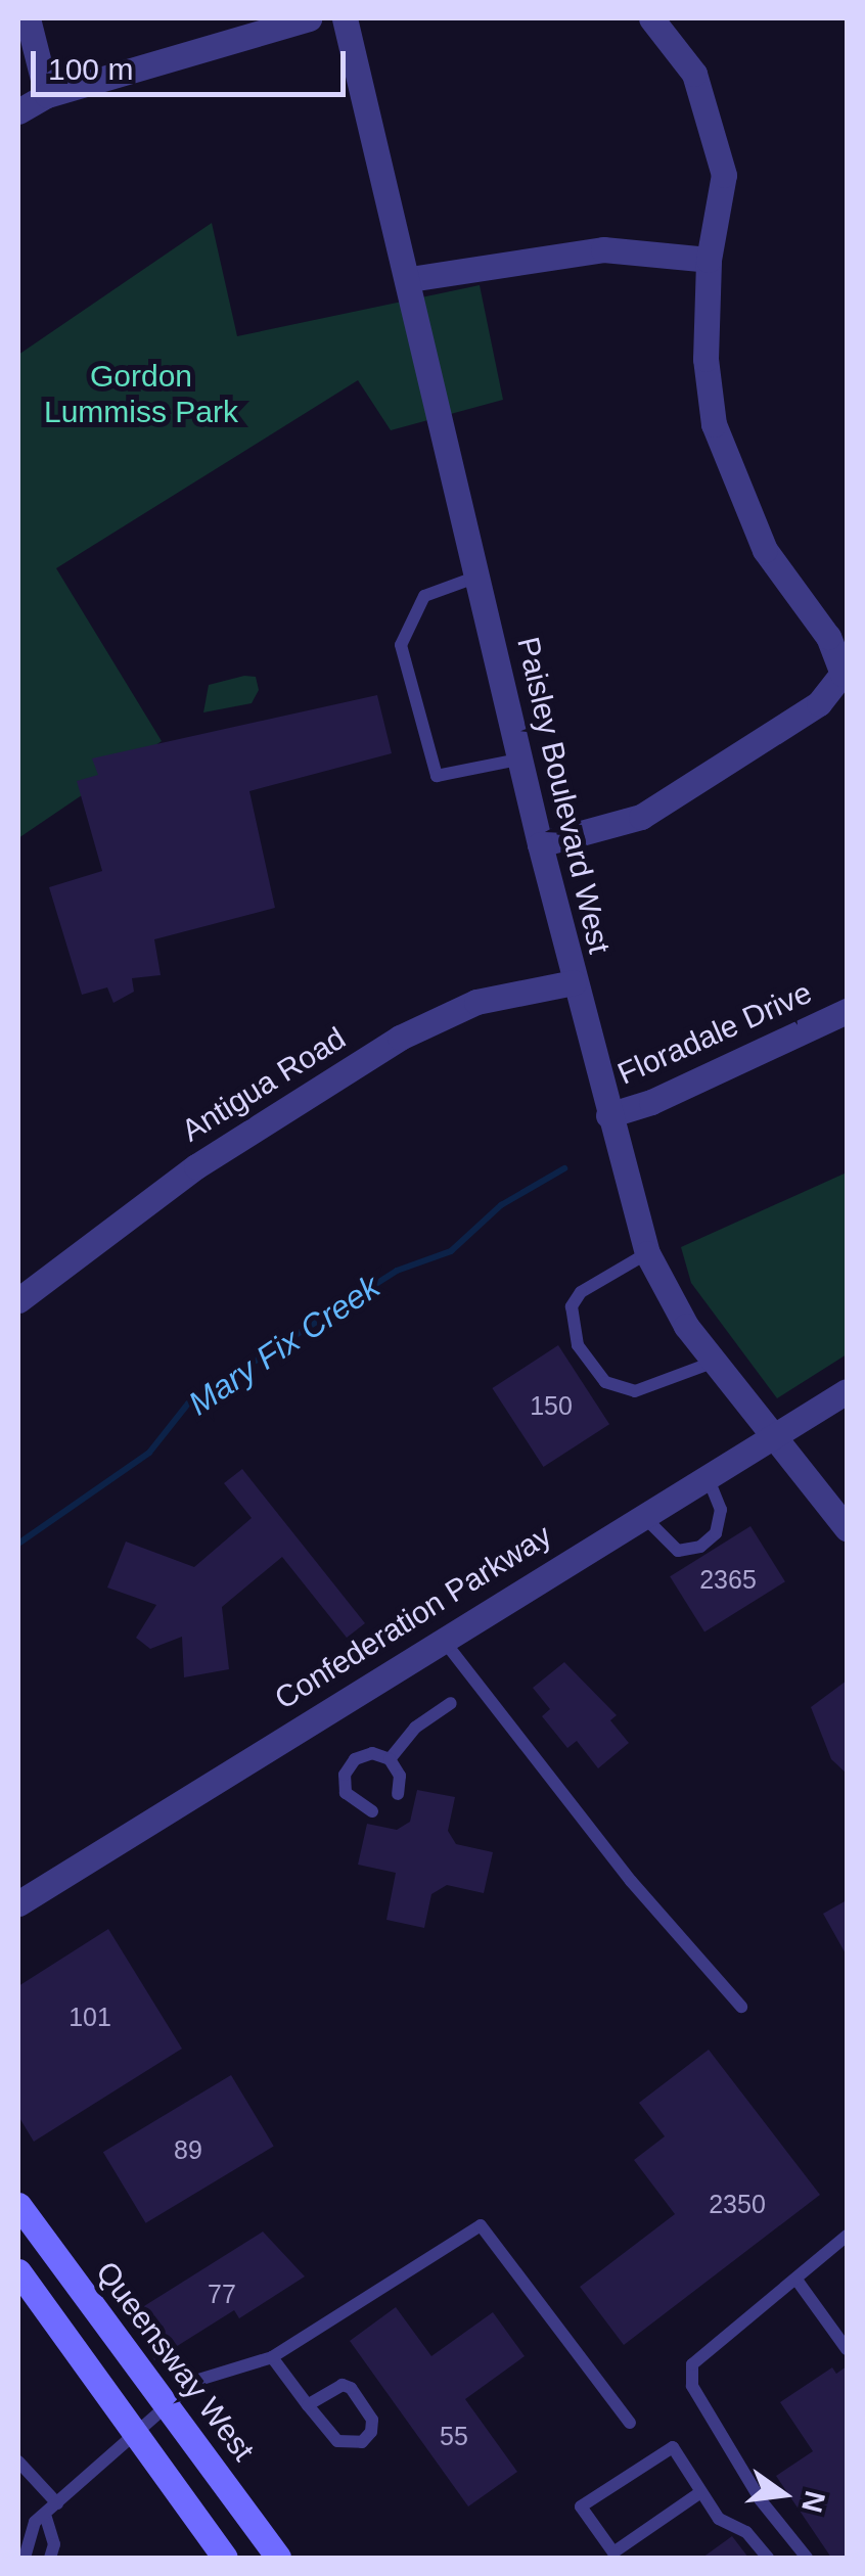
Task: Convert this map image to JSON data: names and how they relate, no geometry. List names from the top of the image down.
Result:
{
  "streets": {
    "main road": ["Queensway West"],
    "street": [
      "Paisley Boulevard West",
      "Floradale Drive",
      "Antigua Road",
      "Confederation Parkway"
    ]
  },
  "crossings": [
    ["Paisley Boulevard West", "Floradale Drive"],
    ["Paisley Boulevard West", "Antigua Road"],
    ["Paisley Boulevard West", "Confederation Parkway"]
  ],
  "water": ["Mary Fix Creek"],
  "parks": ["Gordon Lummiss Park"],
  "house_numbers": [
    "150",
    "2365",
    "101",
    "89",
    "2350",
    "77",
    "55"
  ],
  "scale_bar": "100 m",
  "north": "right"
}
